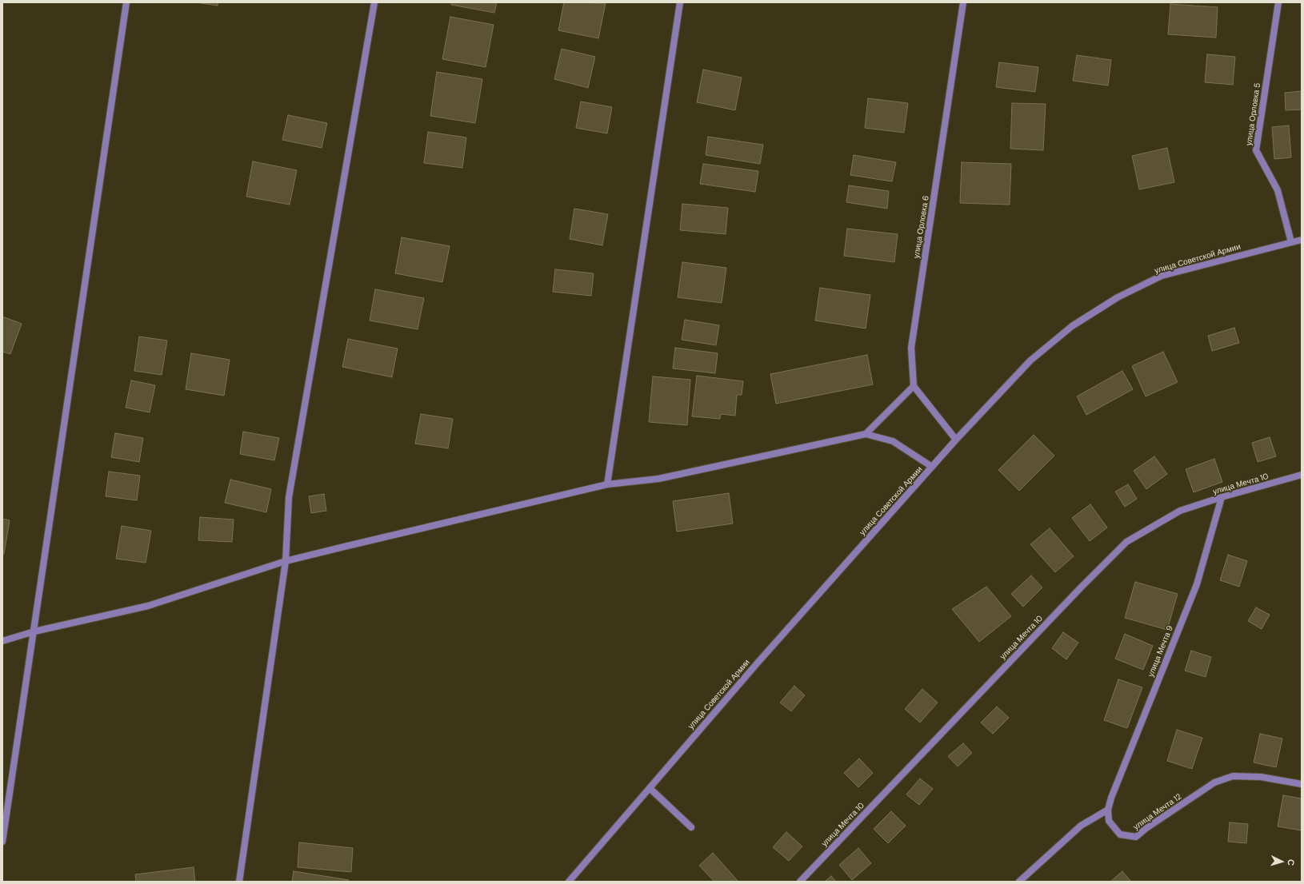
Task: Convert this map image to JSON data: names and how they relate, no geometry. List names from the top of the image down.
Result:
{
  "streets": {
    "street": [
      "улица Орловка 5",
      "улица Орловка 6",
      "улица Советской Армии",
      "улица Мечта 10",
      "улица Мечта 9",
      "улица Мечта 12"
    ]
  },
  "crossings": [
    ["улица Орловка 5", "улица Советской Армии"],
    ["улица Мечта 10", "улица Мечта 9"],
    ["улица Мечта 9", "улица Мечта 12"]
  ],
  "north": "right"
}
